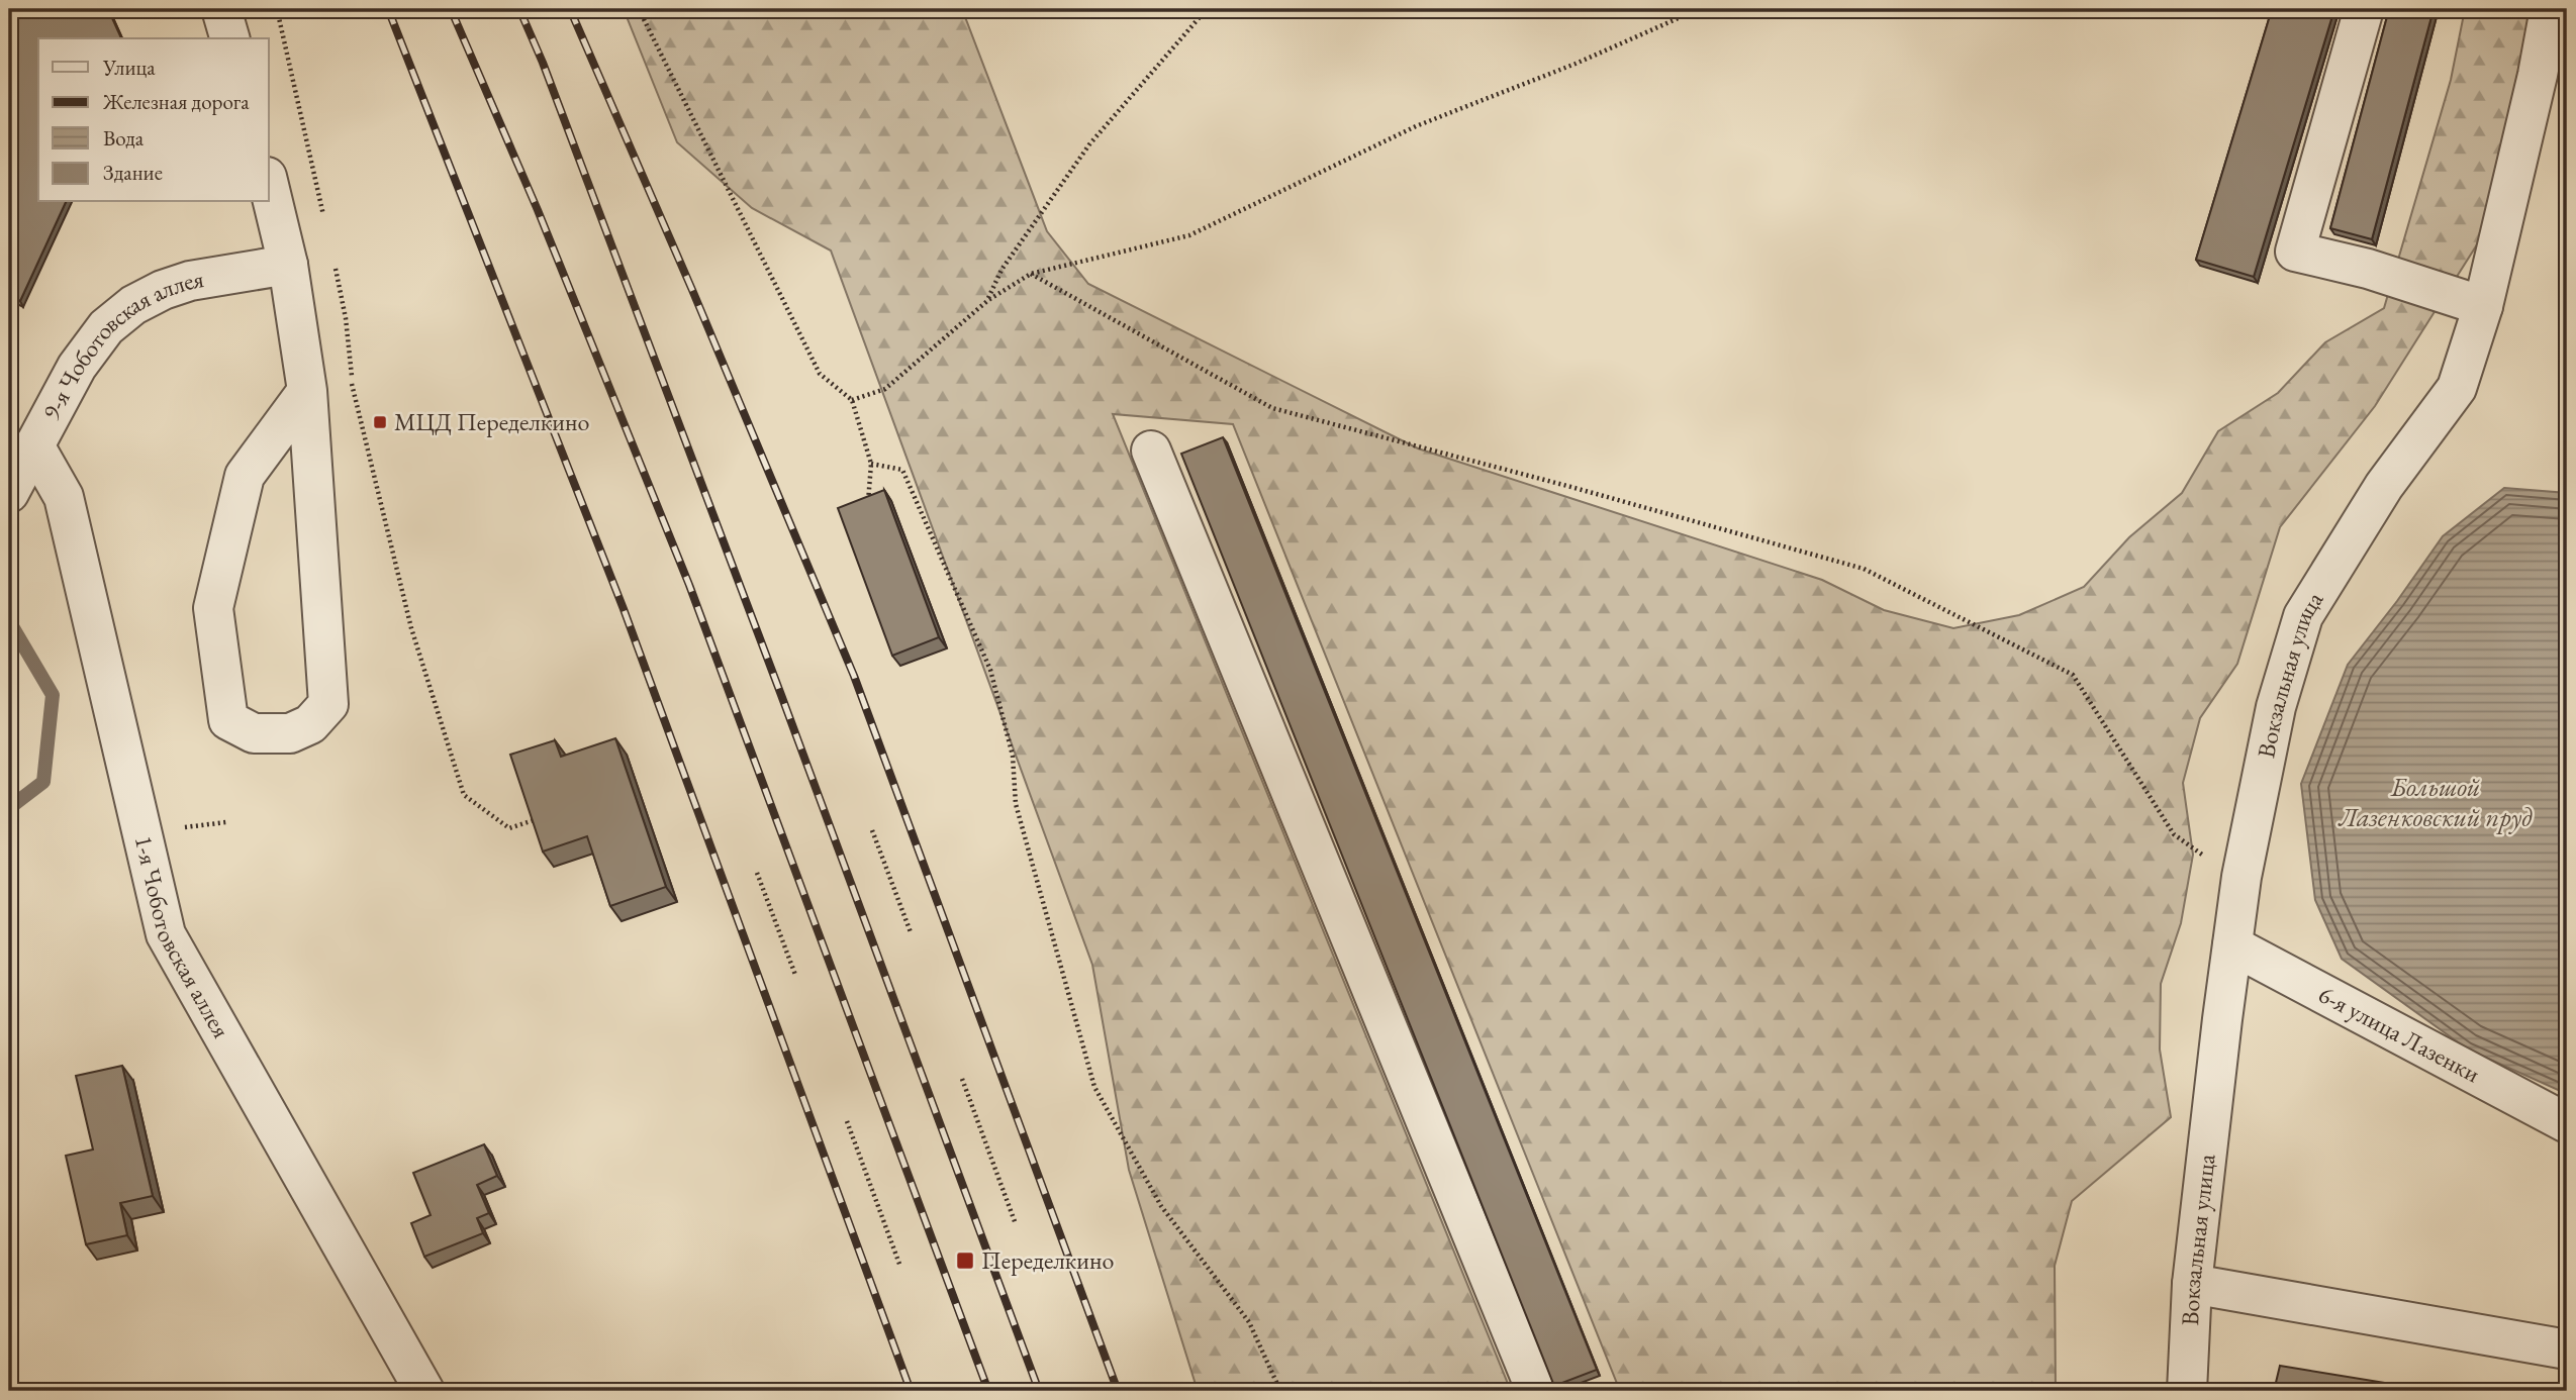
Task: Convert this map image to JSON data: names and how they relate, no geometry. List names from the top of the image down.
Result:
{
  "streets": {
    "street": [
      "9-я Чоботовская аллея",
      "Вокзальная улица",
      "1-я Чоботовская аллея",
      "6-я улица Лазенки"
    ]
  },
  "crossings": [
    ["9-я Чоботовская аллея", "1-я Чоботовская аллея"],
    ["Вокзальная улица", "6-я улица Лазенки"]
  ],
  "water": ["Большой Лазенковский пруд"],
  "places": {
    "transit": ["МЦД Переделкино", "Переделкино"]
  },
  "legend": [
    "Улица",
    "Железная дорога",
    "Вода",
    "Здание"
  ]
}
